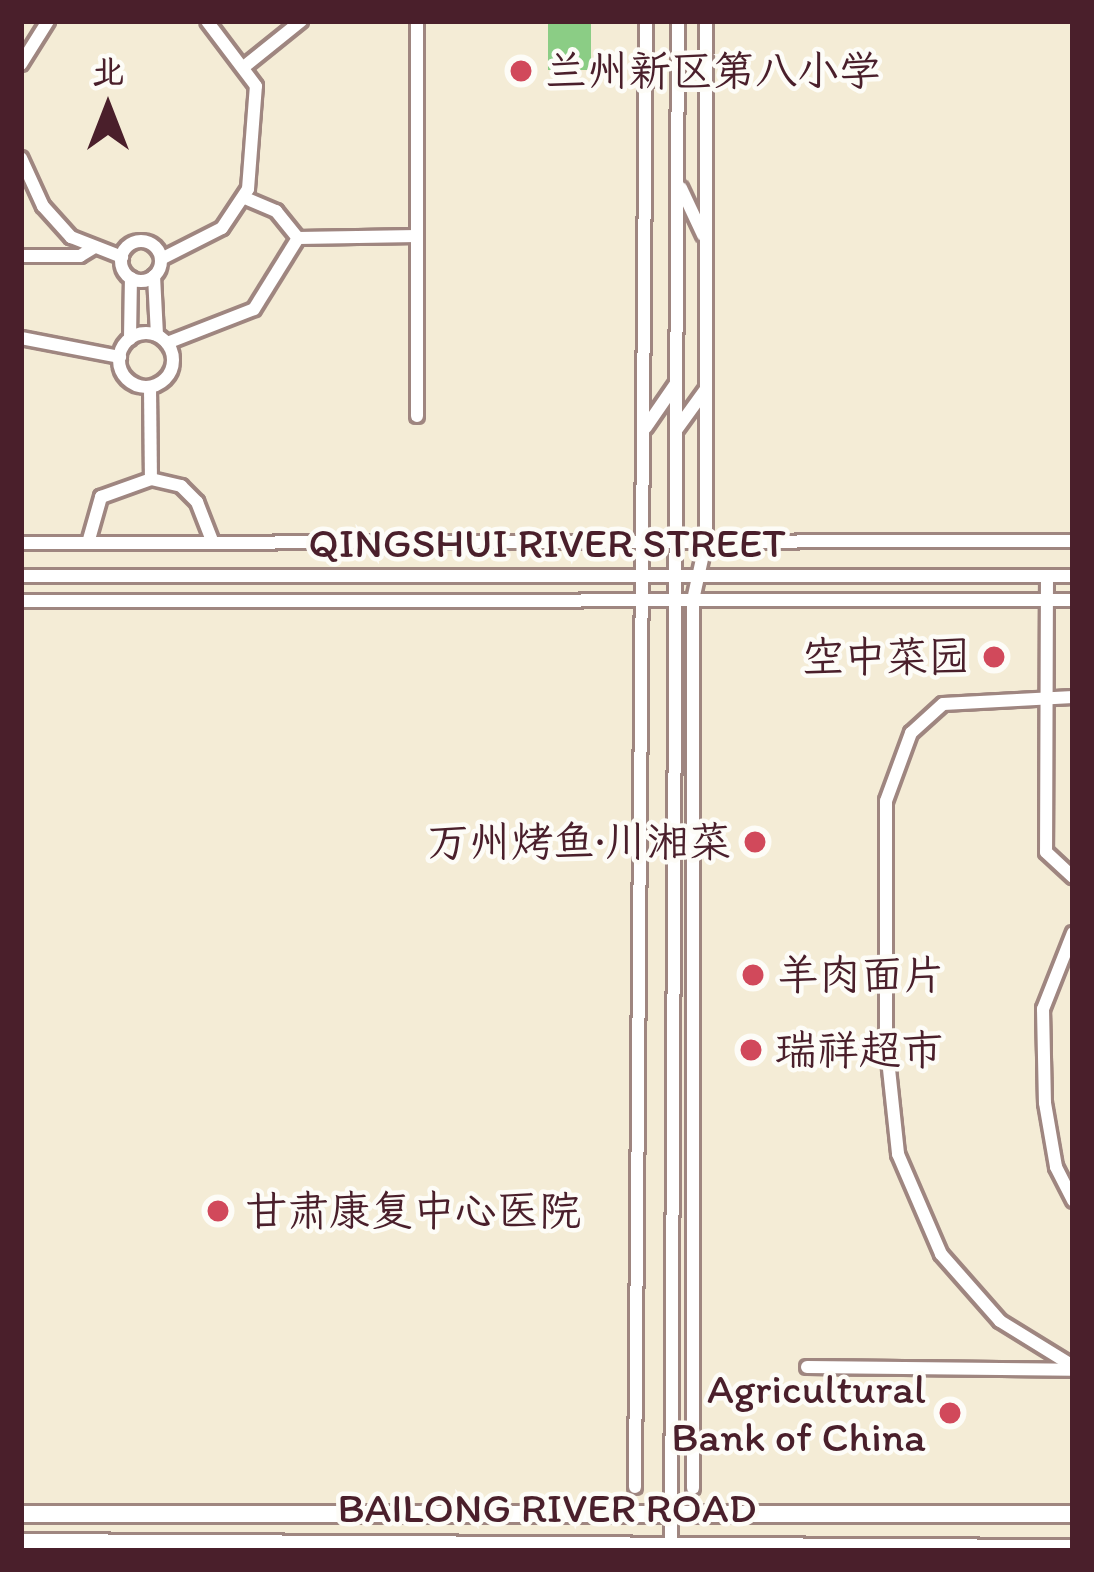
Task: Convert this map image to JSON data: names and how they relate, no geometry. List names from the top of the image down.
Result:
{
  "streets": {
    "main road": ["BAILONG RIVER ROAD"],
    "street": ["QINGSHUI RIVER STREET"]
  },
  "places": [
    "兰州新区第八小学",
    "空中菜园",
    "万州烤鱼·川湘菜",
    "羊肉面片",
    "瑞祥超市",
    "甘肃康复中心医院",
    "Agricultural Bank of China"
  ],
  "north": "top"
}
